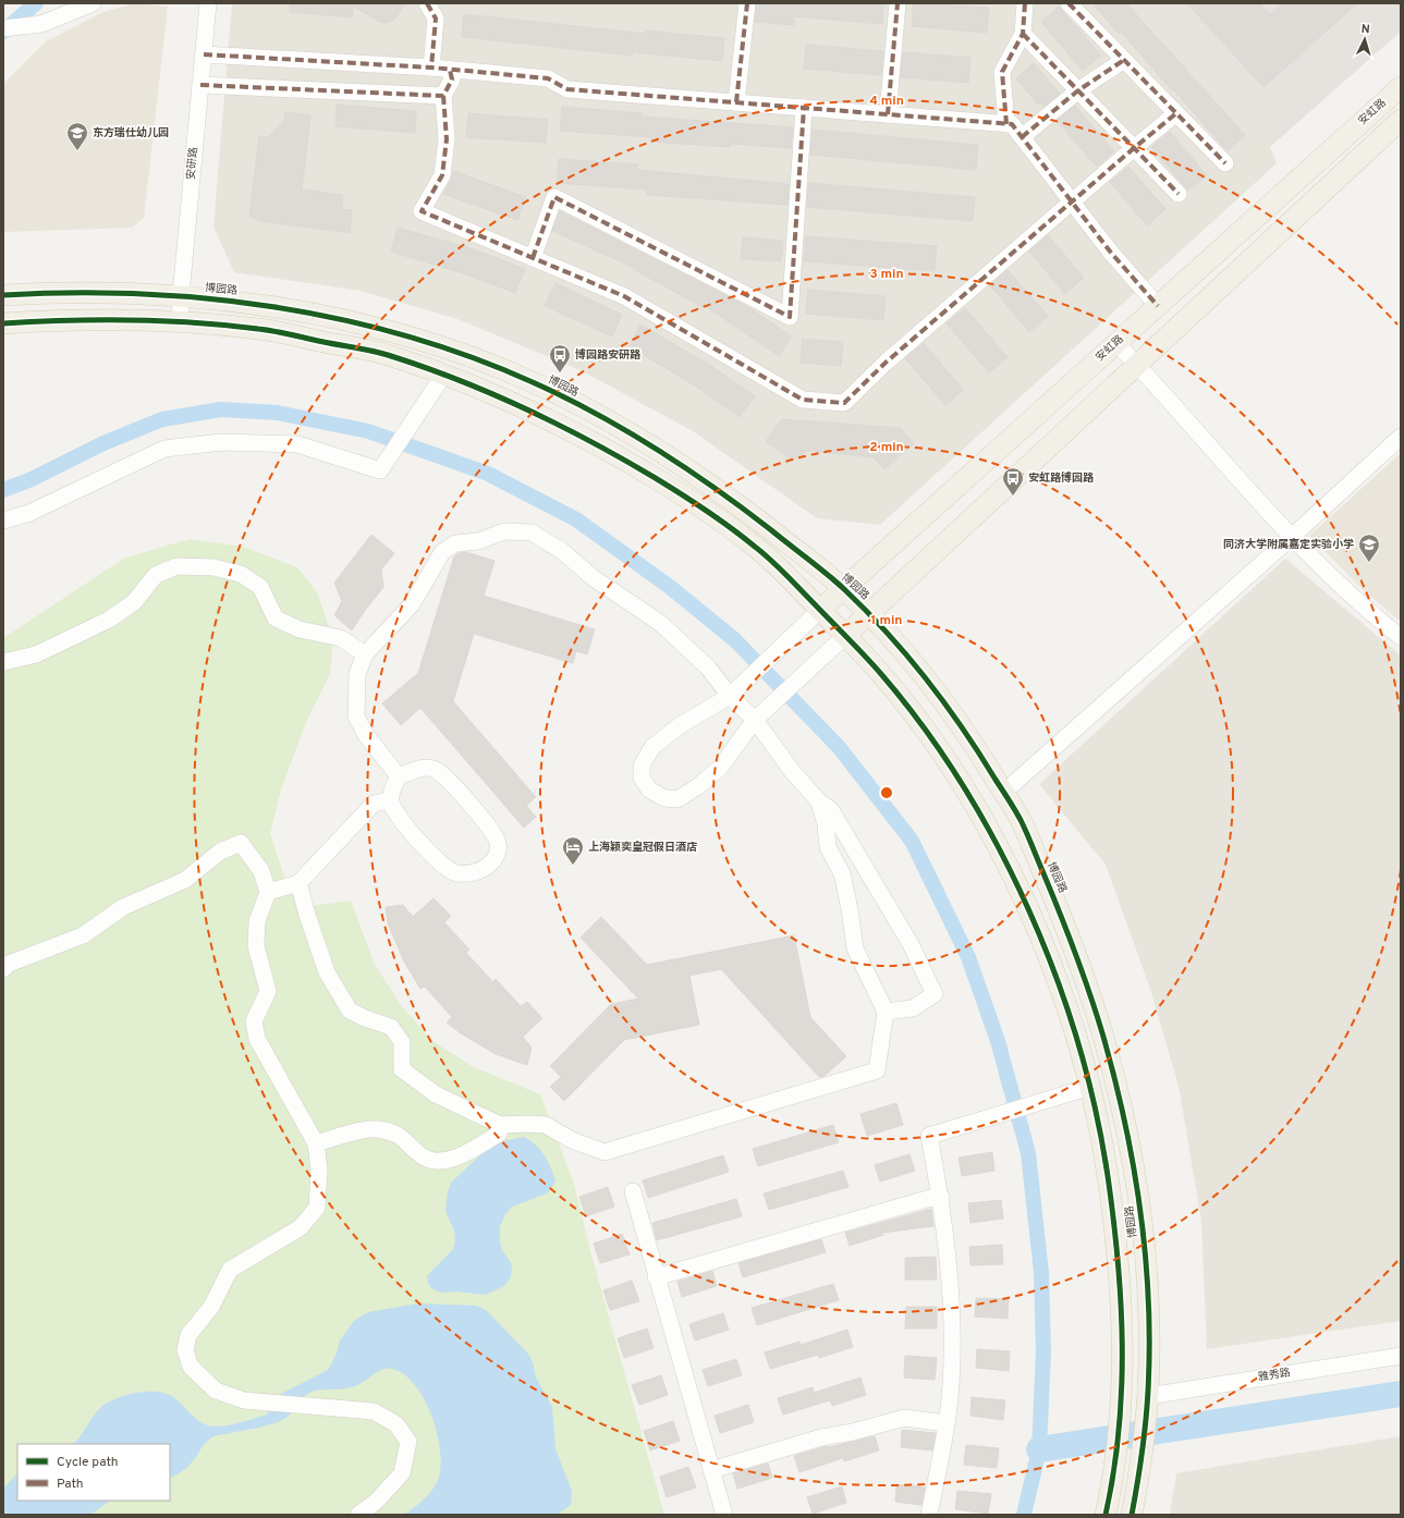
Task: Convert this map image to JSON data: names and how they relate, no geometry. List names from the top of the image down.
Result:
{
  "streets": {
    "main road": ["安虹路", "博园路"],
    "street": ["安研路", "雅秀路"]
  },
  "crossings": [
    ["安虹路", "博园路"],
    ["安研路", "博园路"],
    ["博园路", "雅秀路"]
  ],
  "places": {
    "school or university": ["东方瑞仕幼儿园", "同济大学附属嘉定实验小学"],
    "bus stop": ["博园路安研路", "安虹路博园路"],
    "hotel": ["上海颖奕皇冠假日酒店"]
  },
  "legend": ["Cycle path", "Path"],
  "north": "top",
  "rings": [
    "4 min",
    "3 min",
    "2 min",
    "1 min"
  ]
}
